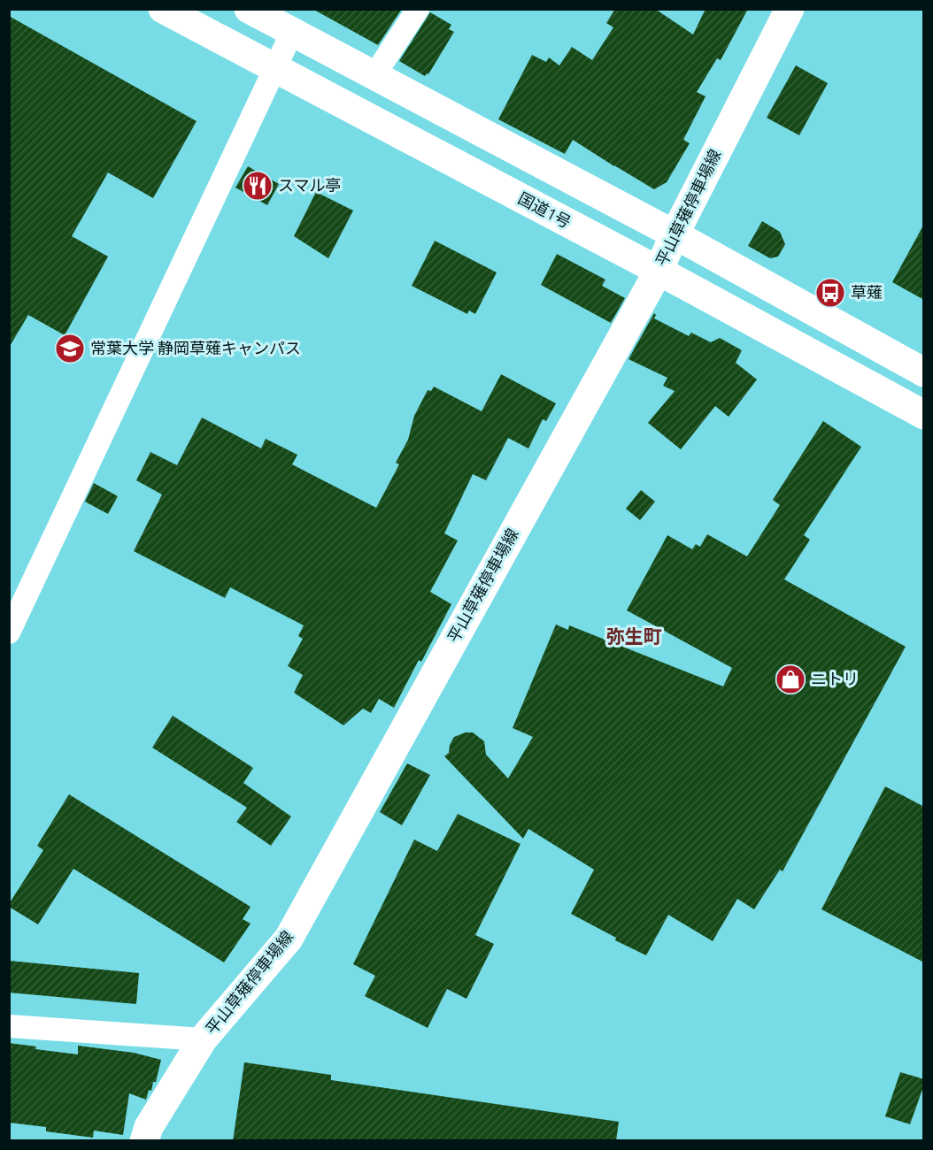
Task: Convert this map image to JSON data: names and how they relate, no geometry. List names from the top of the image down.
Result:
{
  "streets": {
    "main road": ["平山草薙停車場線", "国道1号"]
  },
  "crossings": [
    ["平山草薙停車場線", "国道1号"]
  ],
  "districts": ["弥生町"],
  "places": {
    "restaurant": ["スマル亭"],
    "bus stop": ["草薙"],
    "school or university": ["常葉大学 静岡草薙キャンパス"],
    "shop": ["ニトリ"]
  }
}
